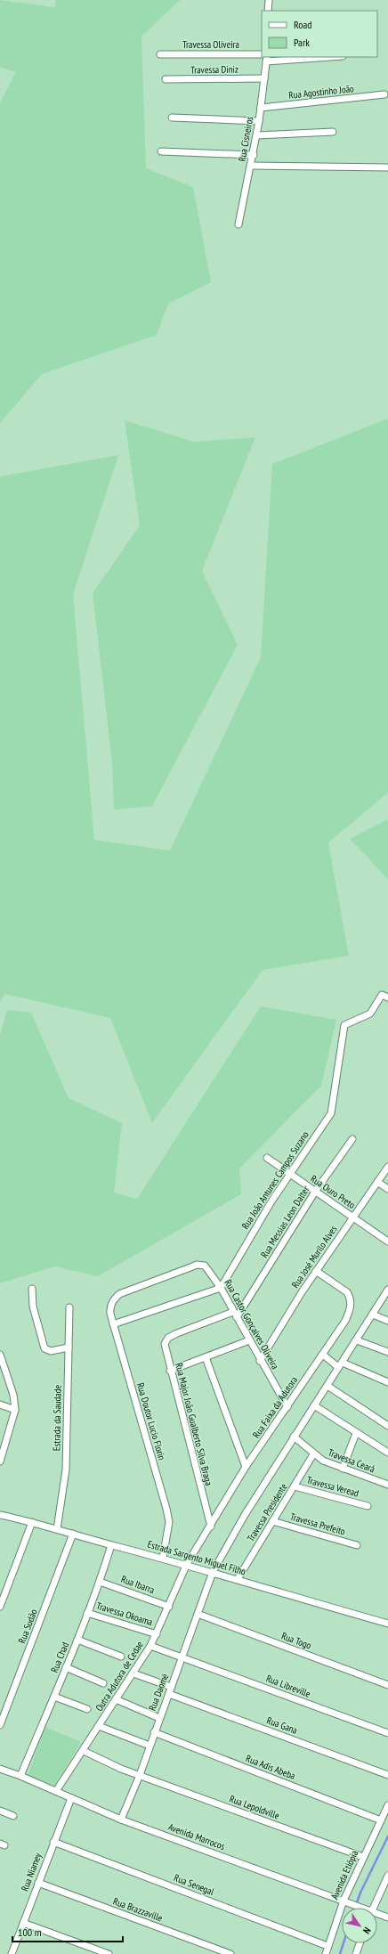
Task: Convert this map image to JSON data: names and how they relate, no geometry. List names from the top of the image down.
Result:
{
  "streets": {
    "street": [
      "Travessa Oliveira",
      "Travessa Diniz",
      "Rua Agostinho João",
      "Rua Cisneiros",
      "Rua João Antunes Campos Suzano",
      "Rua Ouro Preto",
      "Rua Messias Leon Dalter",
      "Rua José Murilo Alves",
      "Rua Castor Gonçalves Oliveira",
      "Rua Faixa da Adutora",
      "Estrada da Saudade",
      "Rua Doutor Lucio Florin",
      "Rua Major João Gualberto Silva Braga",
      "Travessa Ceará",
      "Travessa Veread",
      "Travessa Presidente",
      "Travessa Prefeito",
      "Estrada Sargento Miguel Filho",
      "Rua Ibarra",
      "Travessa Okoama",
      "Rua Sudão",
      "Rua Togo",
      "Rua Chad",
      "Outra Adutora de Cedae",
      "Rua Libreville",
      "Rua Daomé",
      "Rua Gana",
      "Rua Adis Abeba",
      "Rua Lepoldville",
      "Avenida Marrocos",
      "Rua Niamey",
      "Avenida Etiópia",
      "Rua Senegal",
      "Rua Brazzaville"
    ]
  },
  "crossings": [
    ["Travessa Diniz", "Rua Cisneiros"],
    ["Rua Agostinho João", "Rua Cisneiros"],
    ["Rua João Antunes Campos Suzano", "Rua Ouro Preto"],
    ["Rua João Antunes Campos Suzano", "Rua Castor Gonçalves Oliveira"],
    ["Rua Ouro Preto", "Rua Messias Leon Dalter"],
    ["Rua Ouro Preto", "Rua José Murilo Alves"],
    ["Rua Messias Leon Dalter", "Rua Castor Gonçalves Oliveira"],
    ["Rua Messias Leon Dalter", "Rua Major João Gualberto Silva Braga"],
    ["Rua José Murilo Alves", "Rua Castor Gonçalves Oliveira"],
    ["Rua José Murilo Alves", "Rua Faixa da Adutora"],
    ["Rua Castor Gonçalves Oliveira", "Rua Faixa da Adutora"],
    ["Rua Castor Gonçalves Oliveira", "Rua Doutor Lucio Florin"],
    ["Rua Castor Gonçalves Oliveira", "Rua Major João Gualberto Silva Braga"],
    ["Rua Faixa da Adutora", "Rua Major João Gualberto Silva Braga"],
    ["Rua Faixa da Adutora", "Estrada Sargento Miguel Filho"],
    ["Rua Faixa da Adutora", "Outra Adutora de Cedae"],
    ["Estrada da Saudade", "Estrada Sargento Miguel Filho"],
    ["Rua Doutor Lucio Florin", "Estrada Sargento Miguel Filho"],
    ["Travessa Ceará", "Travessa Presidente"],
    ["Travessa Veread", "Travessa Presidente"],
    ["Travessa Presidente", "Travessa Prefeito"],
    ["Travessa Presidente", "Estrada Sargento Miguel Filho"],
    ["Estrada Sargento Miguel Filho", "Rua Sudão"],
    ["Estrada Sargento Miguel Filho", "Rua Chad"],
    ["Estrada Sargento Miguel Filho", "Outra Adutora de Cedae"],
    ["Estrada Sargento Miguel Filho", "Rua Daomé"],
    ["Rua Ibarra", "Rua Chad"],
    ["Rua Ibarra", "Outra Adutora de Cedae"],
    ["Travessa Okoama", "Rua Chad"],
    ["Travessa Okoama", "Outra Adutora de Cedae"],
    ["Rua Togo", "Rua Daomé"],
    ["Rua Chad", "Avenida Marrocos"],
    ["Outra Adutora de Cedae", "Rua Libreville"],
    ["Outra Adutora de Cedae", "Rua Lepoldville"],
    ["Outra Adutora de Cedae", "Avenida Marrocos"],
    ["Rua Libreville", "Rua Daomé"],
    ["Rua Daomé", "Rua Gana"],
    ["Rua Daomé", "Rua Adis Abeba"],
    ["Rua Daomé", "Rua Lepoldville"],
    ["Rua Daomé", "Avenida Marrocos"],
    ["Rua Adis Abeba", "Avenida Etiópia"],
    ["Rua Lepoldville", "Avenida Etiópia"],
    ["Avenida Marrocos", "Rua Niamey"],
    ["Avenida Marrocos", "Avenida Etiópia"],
    ["Rua Niamey", "Rua Senegal"],
    ["Rua Niamey", "Rua Brazzaville"],
    ["Avenida Etiópia", "Rua Senegal"]
  ],
  "legend": ["Road", "Park"],
  "scale_bar": "100 m",
  "north": "bottom right"
}
